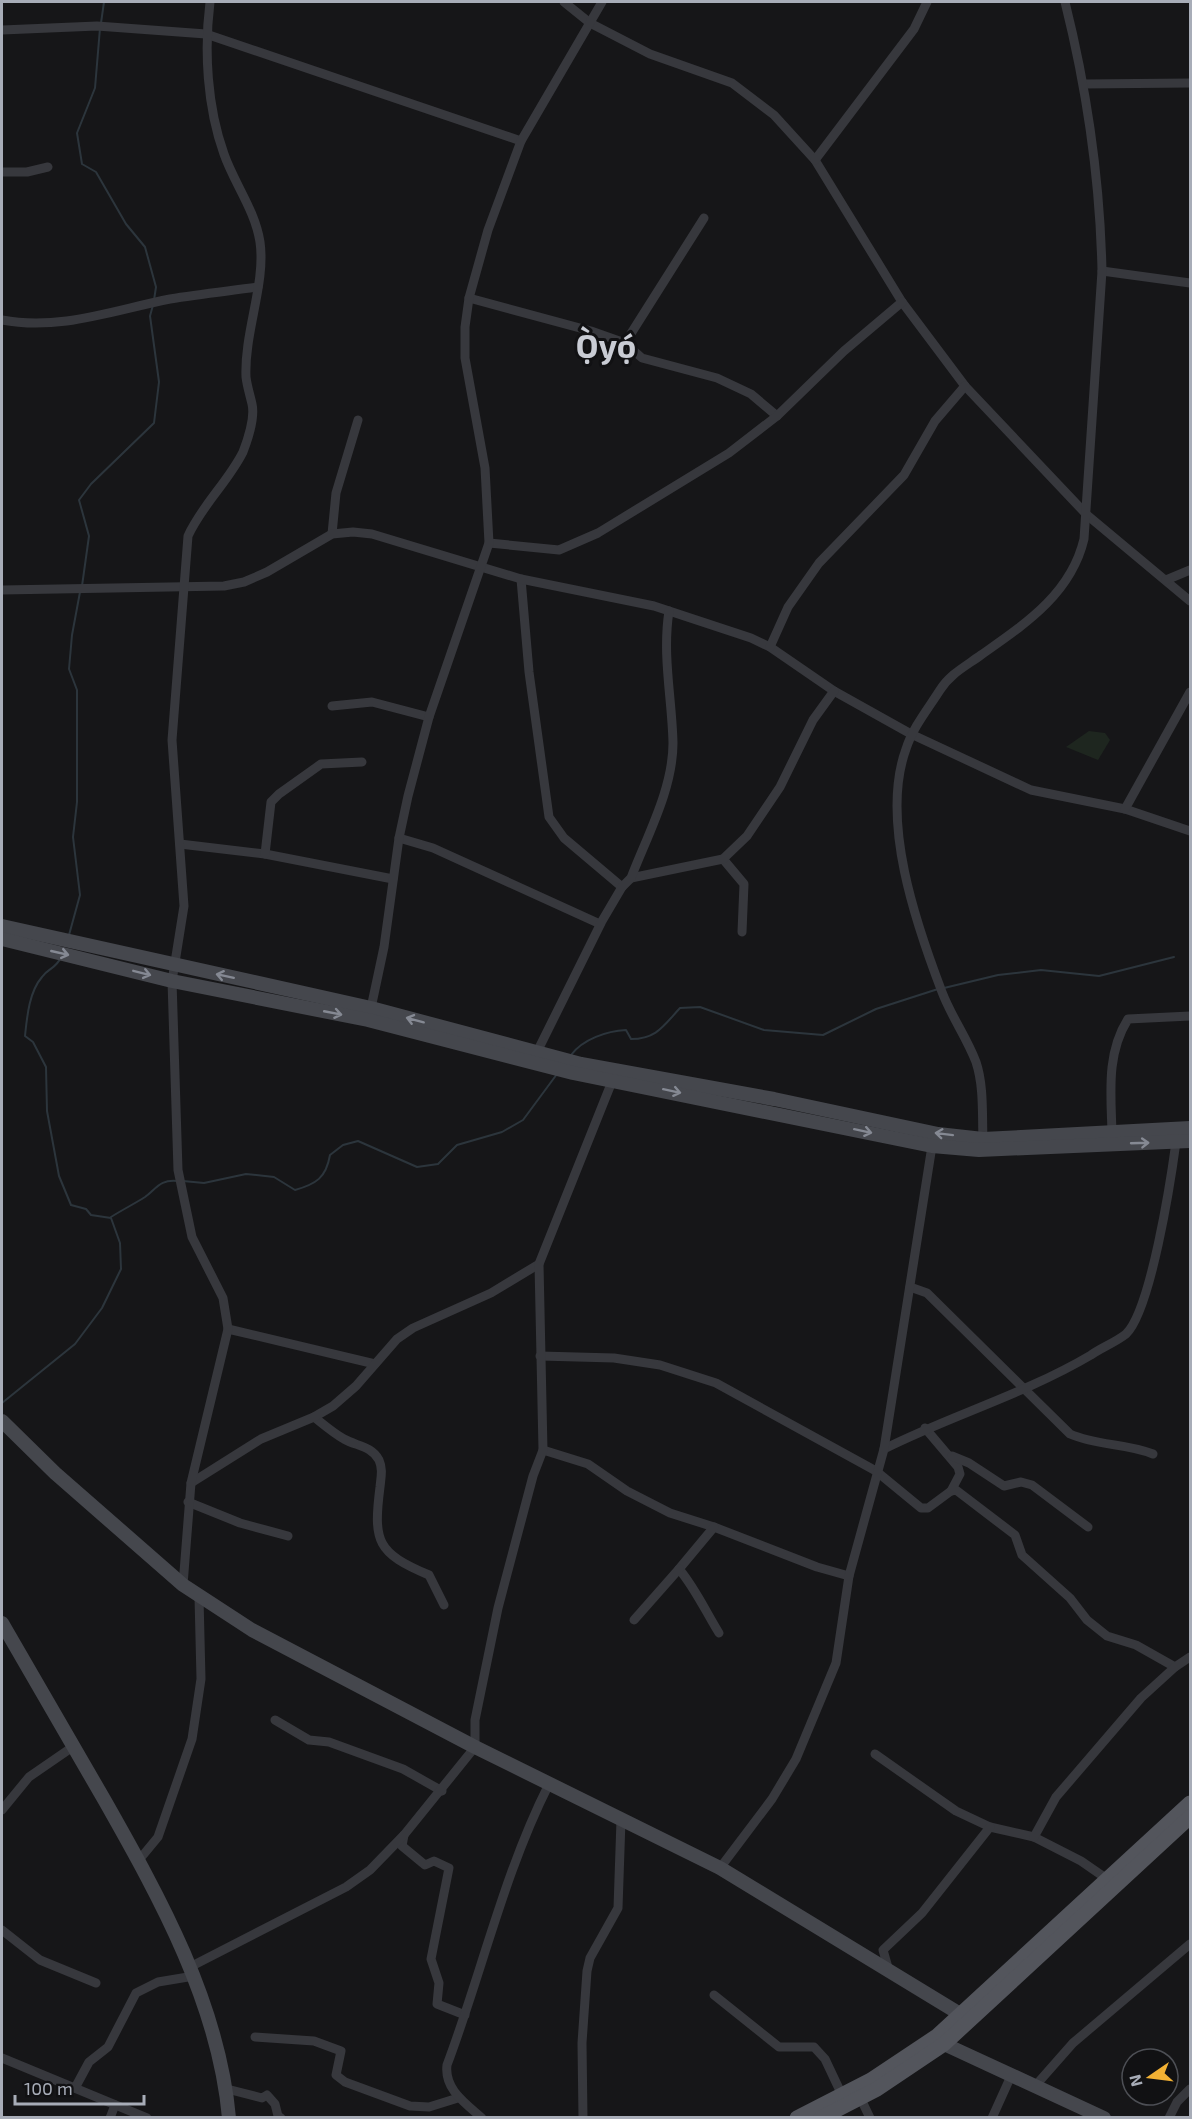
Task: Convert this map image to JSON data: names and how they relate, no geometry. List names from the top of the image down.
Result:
{
  "districts": ["Ọ̀yọ́"],
  "scale_bar": "100 m",
  "north": "left"
}
